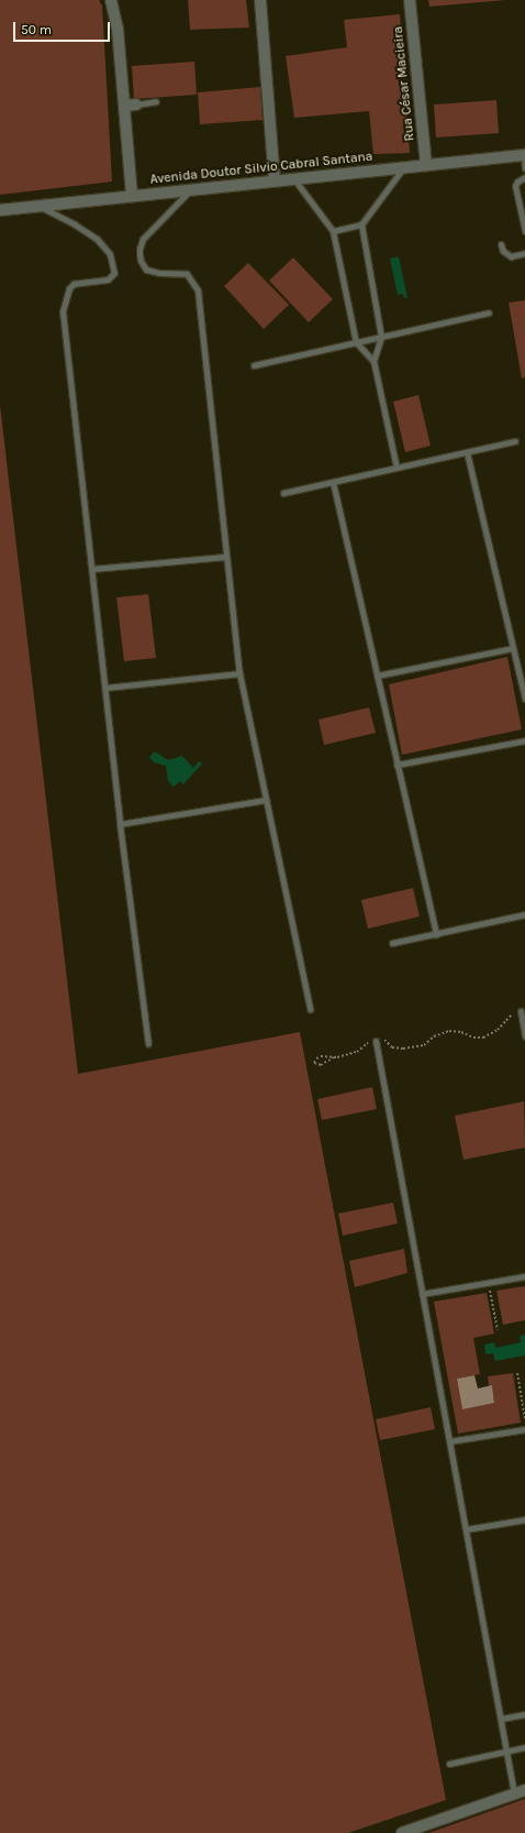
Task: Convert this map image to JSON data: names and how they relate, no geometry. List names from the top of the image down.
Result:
{
  "streets": {
    "street": ["Rua César Macieira", "Avenida Doutor Silvio Cabral Santana"]
  },
  "crossings": [
    ["Rua César Macieira", "Avenida Doutor Silvio Cabral Santana"]
  ],
  "scale_bar": "50 m"
}
